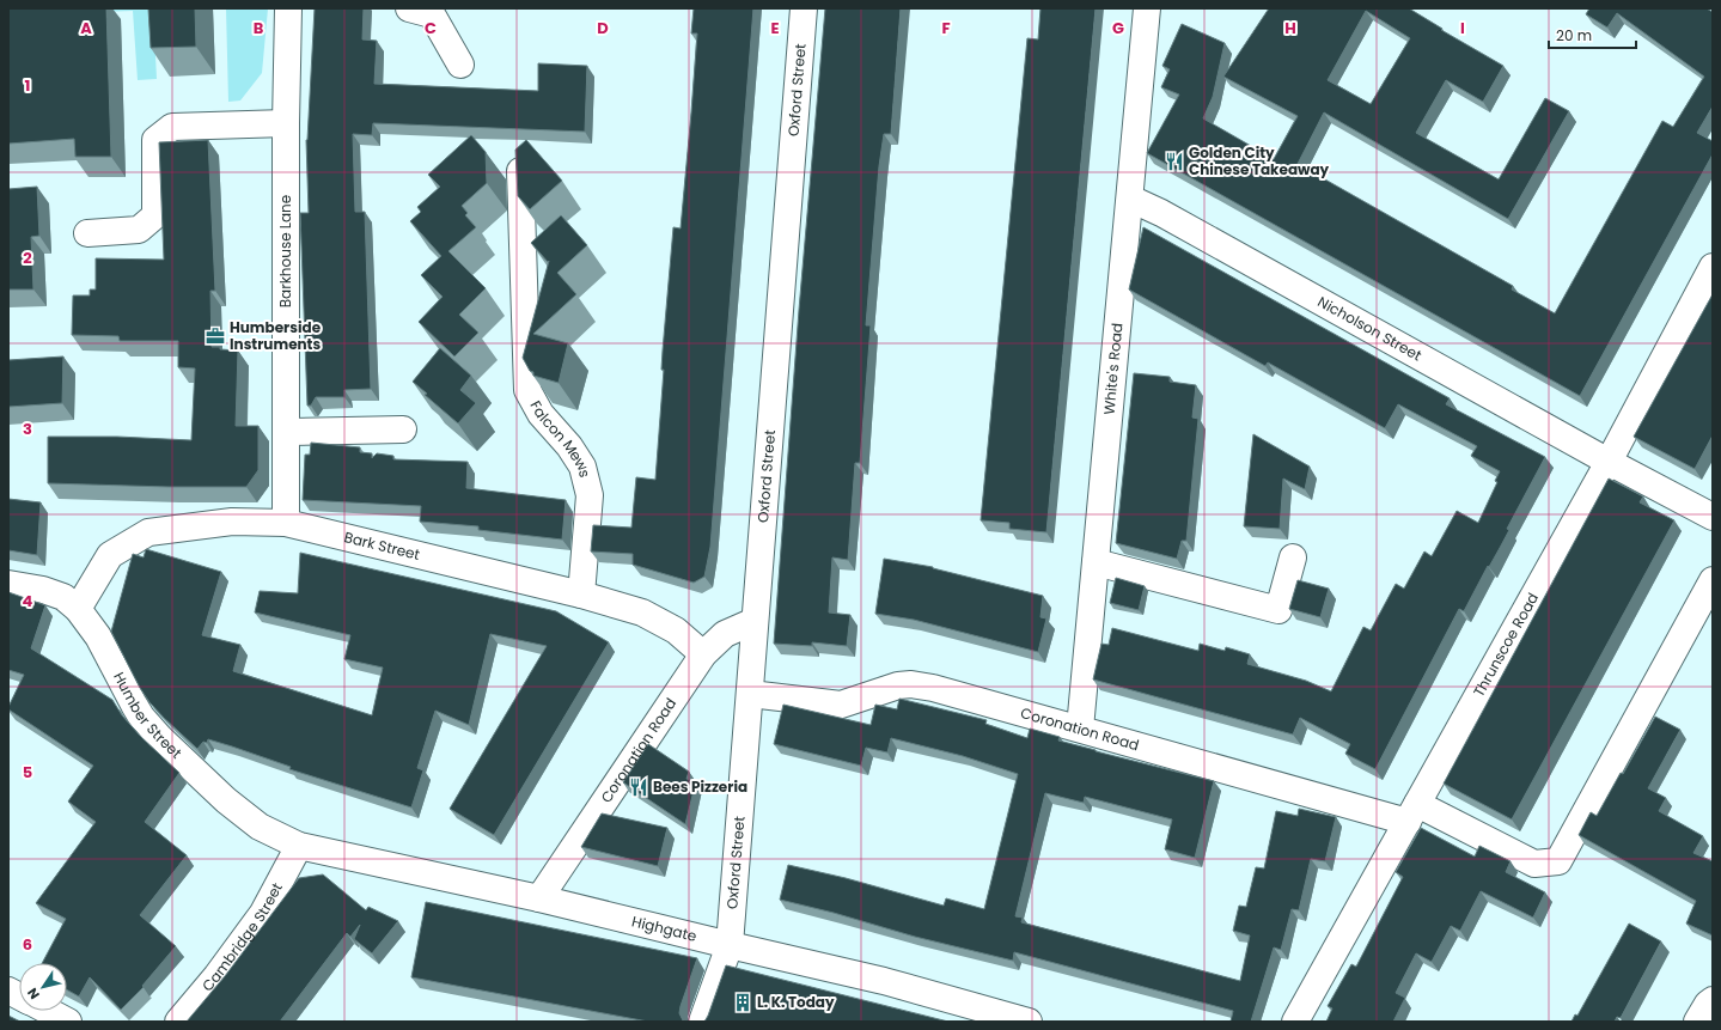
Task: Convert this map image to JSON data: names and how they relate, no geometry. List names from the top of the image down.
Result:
{
  "streets": {
    "street": [
      "Oxford Street",
      "Barkhouse Lane",
      "Nicholson Street",
      "White's Road",
      "Falcon Mews",
      "Bark Street",
      "Thrunscoe Road",
      "Humber Street",
      "Coronation Road",
      "Highgate",
      "Cambridge Street"
    ]
  },
  "crossings": [
    ["Oxford Street", "Coronation Road"],
    ["Oxford Street", "Highgate"],
    ["Barkhouse Lane", "Bark Street"],
    ["Nicholson Street", "White's Road"],
    ["Nicholson Street", "Thrunscoe Road"],
    ["White's Road", "Coronation Road"],
    ["Falcon Mews", "Bark Street"],
    ["Bark Street", "Humber Street"],
    ["Bark Street", "Coronation Road"],
    ["Thrunscoe Road", "Coronation Road"],
    ["Humber Street", "Highgate"],
    ["Humber Street", "Cambridge Street"],
    ["Coronation Road", "Highgate"],
    ["Highgate", "Cambridge Street"]
  ],
  "places": {
    "restaurant": ["Golden City Chinese Takeaway", "Bees Pizzeria"],
    "office": ["Humberside Instruments"],
    "building": ["L. K. Today"]
  },
  "scale_bar": "20 m",
  "north": "bottom left",
  "grid": {
    "columns": [
      "A",
      "B",
      "C",
      "D",
      "E",
      "F",
      "G",
      "H",
      "I"
    ],
    "rows": [
      "1",
      "2",
      "3",
      "4",
      "5",
      "6"
    ]
  }
}
